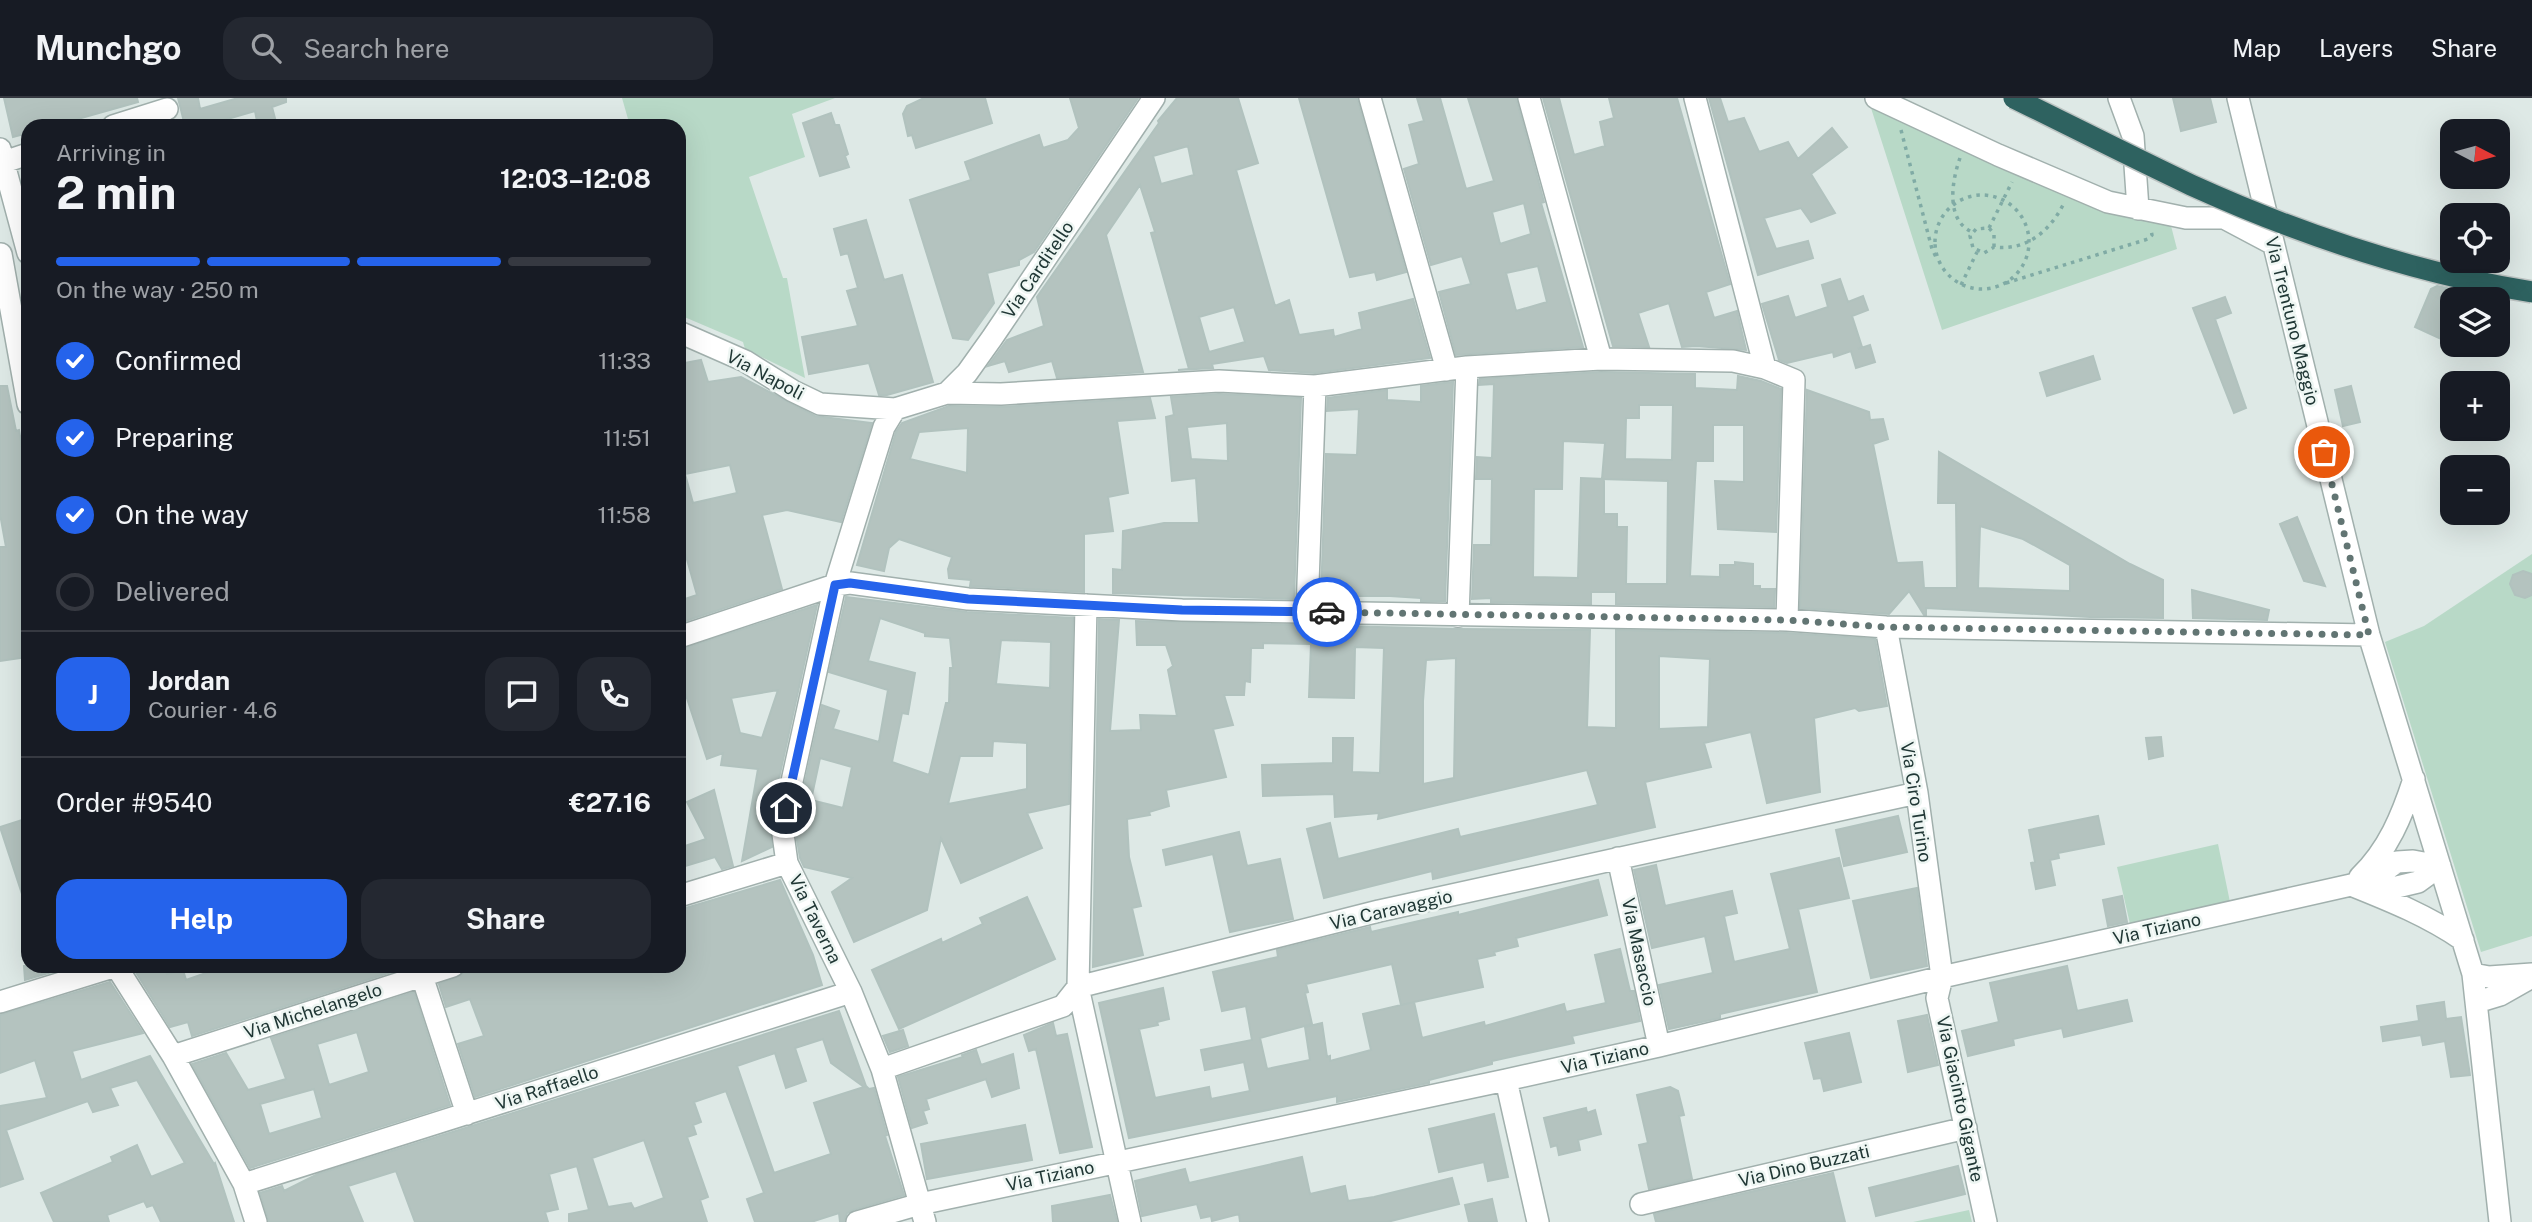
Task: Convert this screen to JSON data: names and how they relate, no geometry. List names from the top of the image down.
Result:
{
  "streets": {
    "street": [
      "Via Carditello",
      "Via Trentuno Maggio",
      "Via Napoli",
      "Via Ciro Turino",
      "Via Caravaggio",
      "Via Taverna",
      "Via Tiziano",
      "Via Masaccio",
      "Via Michelangelo",
      "Via Raffaello",
      "Via Giacinto Gigante",
      "Via Dino Buzzati"
    ]
  },
  "crossings": [
    ["Via Carditello", "Via Napoli"],
    ["Via Carditello", "Via Taverna"],
    ["Via Trentuno Maggio", "Via Tiziano"],
    ["Via Napoli", "Via Taverna"],
    ["Via Ciro Turino", "Via Caravaggio"],
    ["Via Ciro Turino", "Via Tiziano"],
    ["Via Ciro Turino", "Via Giacinto Gigante"],
    ["Via Caravaggio", "Via Taverna"],
    ["Via Caravaggio", "Via Masaccio"],
    ["Via Taverna", "Via Tiziano"],
    ["Via Taverna", "Via Raffaello"],
    ["Via Tiziano", "Via Masaccio"],
    ["Via Tiziano", "Via Giacinto Gigante"],
    ["Via Giacinto Gigante", "Via Dino Buzzati"]
  ],
  "north": "right",
  "page": {
    "header": "Munchgo",
    "search": "Search here",
    "nav": ["Map", "Layers", "Share"],
    "map_buttons": ["+", "−"],
    "heading": ["2 min", "Arriving in", "12:03–12:08"],
    "panel": [
      "Jordan",
      "Courier · 4.6",
      "Order #9540",
      "€27.16"
    ],
    "bar": "On the way · 250 m",
    "list": [
      ["Confirmed", "11:33"],
      ["Preparing", "11:51"],
      ["On the way", "11:58"],
      "Delivered"
    ],
    "round": "J",
    "buttons": ["Help", "Share"]
  }
}
